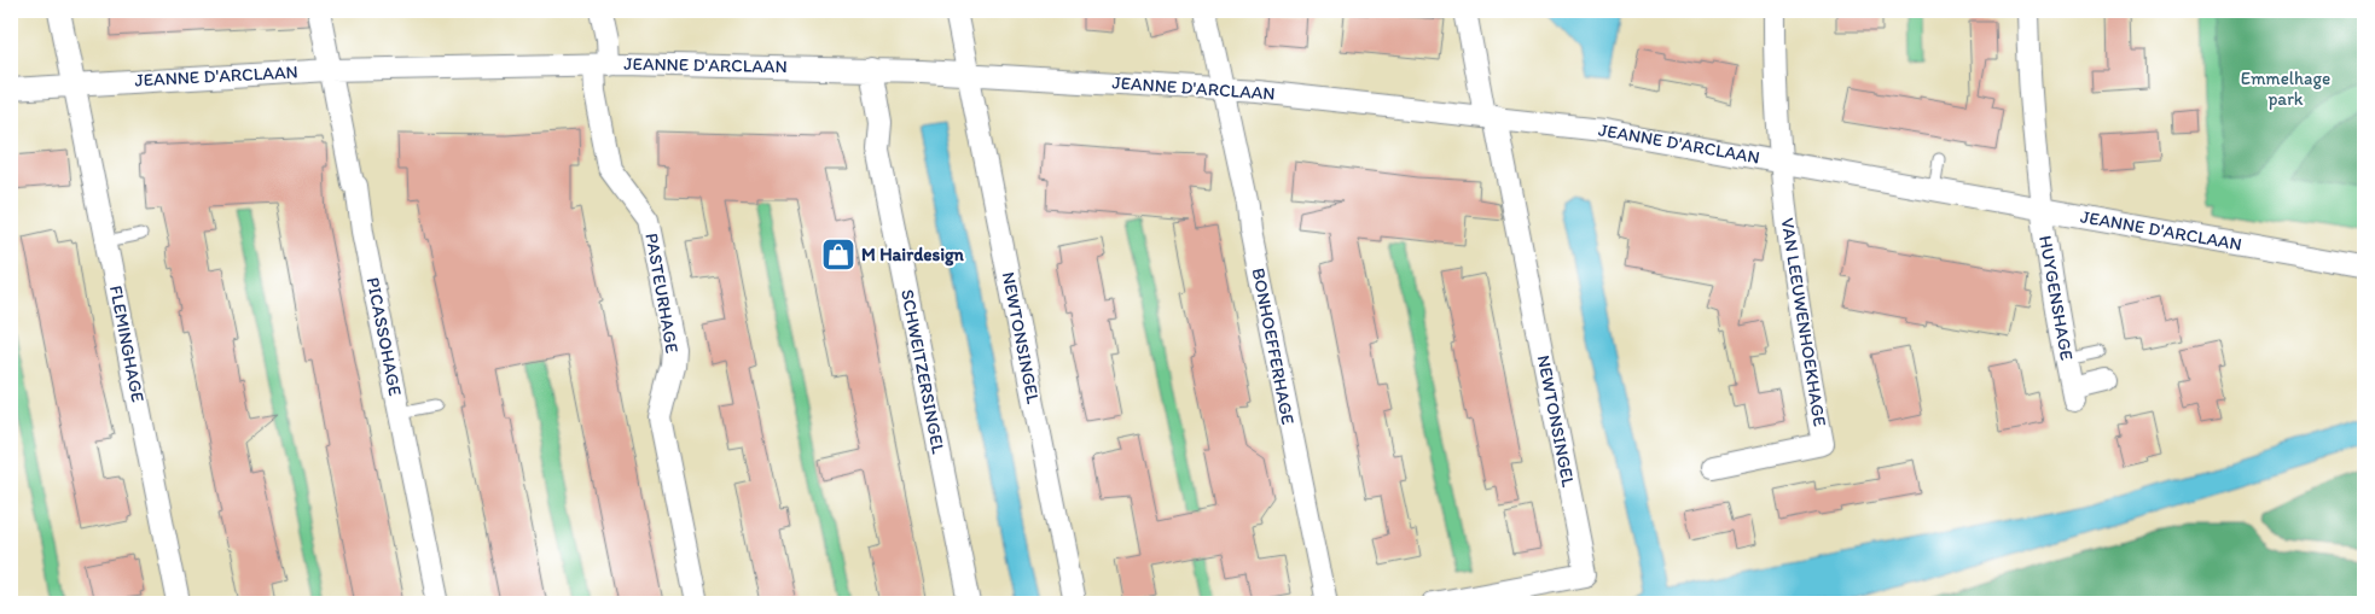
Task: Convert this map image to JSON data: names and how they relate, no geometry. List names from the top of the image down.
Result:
{
  "streets": {
    "street": [
      "JEANNE D'ARCLAAN",
      "PASTEURHAGE",
      "HUYGENSHAGE",
      "VAN LEEUWENHOEKHAGE",
      "PICASSOHAGE",
      "NEWTONSINGEL",
      "FLEMINGHAGE",
      "BONHOEFFERHAGE",
      "SCHWEITZERSINGEL"
    ]
  },
  "crossings": [
    ["JEANNE D'ARCLAAN", "PASTEURHAGE"],
    ["JEANNE D'ARCLAAN", "HUYGENSHAGE"],
    ["JEANNE D'ARCLAAN", "VAN LEEUWENHOEKHAGE"],
    ["JEANNE D'ARCLAAN", "PICASSOHAGE"],
    ["JEANNE D'ARCLAAN", "NEWTONSINGEL"],
    ["JEANNE D'ARCLAAN", "FLEMINGHAGE"],
    ["JEANNE D'ARCLAAN", "BONHOEFFERHAGE"],
    ["JEANNE D'ARCLAAN", "SCHWEITZERSINGEL"]
  ],
  "parks": ["Emmelhage park"],
  "places": {
    "shop": ["M Hairdesign"]
  }
}
